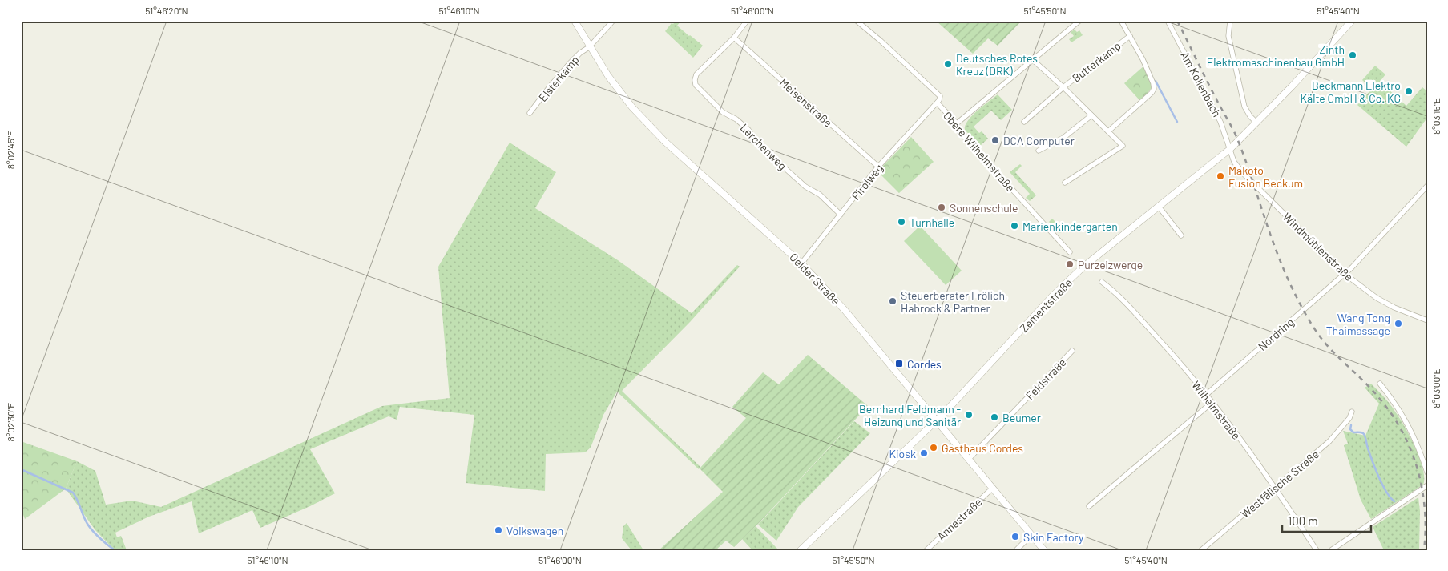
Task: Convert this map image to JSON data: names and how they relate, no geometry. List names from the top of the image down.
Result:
{
  "streets": {
    "street": [
      "Butterkamp",
      "Elsterkamp",
      "Am Kollenbach",
      "Meisenstraße",
      "Lerchenweg",
      "Obere Wilhelmstraße",
      "Pirolweg",
      "Windmühlenstraße",
      "Oelder Straße",
      "Zementstraße",
      "Nordring",
      "Feldstraße",
      "Wilhelmstraße",
      "Westfälische Straße",
      "Annastraße"
    ]
  },
  "crossings": [
    ["Elsterkamp", "Oelder Straße"],
    ["Am Kollenbach", "Windmühlenstraße"],
    ["Am Kollenbach", "Zementstraße"],
    ["Meisenstraße", "Lerchenweg"],
    ["Meisenstraße", "Pirolweg"],
    ["Lerchenweg", "Pirolweg"],
    ["Obere Wilhelmstraße", "Pirolweg"],
    ["Pirolweg", "Oelder Straße"],
    ["Windmühlenstraße", "Zementstraße"],
    ["Windmühlenstraße", "Nordring"],
    ["Oelder Straße", "Zementstraße"],
    ["Oelder Straße", "Feldstraße"],
    ["Oelder Straße", "Annastraße"],
    ["Nordring", "Wilhelmstraße"],
    ["Wilhelmstraße", "Westfälische Straße"]
  ],
  "places": {
    "other": [
      "Zinth Elektromaschinenbau GmbH",
      "Deutsches Rotes Kreuz (DRK)",
      "Beckmann Elektro Kälte GmbH & Co. KG",
      "DCA Computer",
      "Makoto Fusion Beckum",
      "Sonnenschule",
      "Turnhalle",
      "Marienkindergarten",
      "Purzelzwerge",
      "Steuerberater Frölich, Habrock & Partner",
      "Wang Tong Thaimassage",
      "Bernhard Feldmann - Heizung und Sanitär",
      "Beumer",
      "Gasthaus Cordes",
      "Kiosk",
      "Volkswagen",
      "Skin Factory"
    ],
    "transit": ["Cordes"]
  },
  "scale_bar": "100 m",
  "coordinates": [
    "51°46'20\"N",
    "51°46'10\"N",
    "51°46'00\"N",
    "51°45'50\"N",
    "51°45'40\"N",
    "8°03'15\"E",
    "8°02'45\"E",
    "8°03'00\"E",
    "8°02'30\"E"
  ]
}
